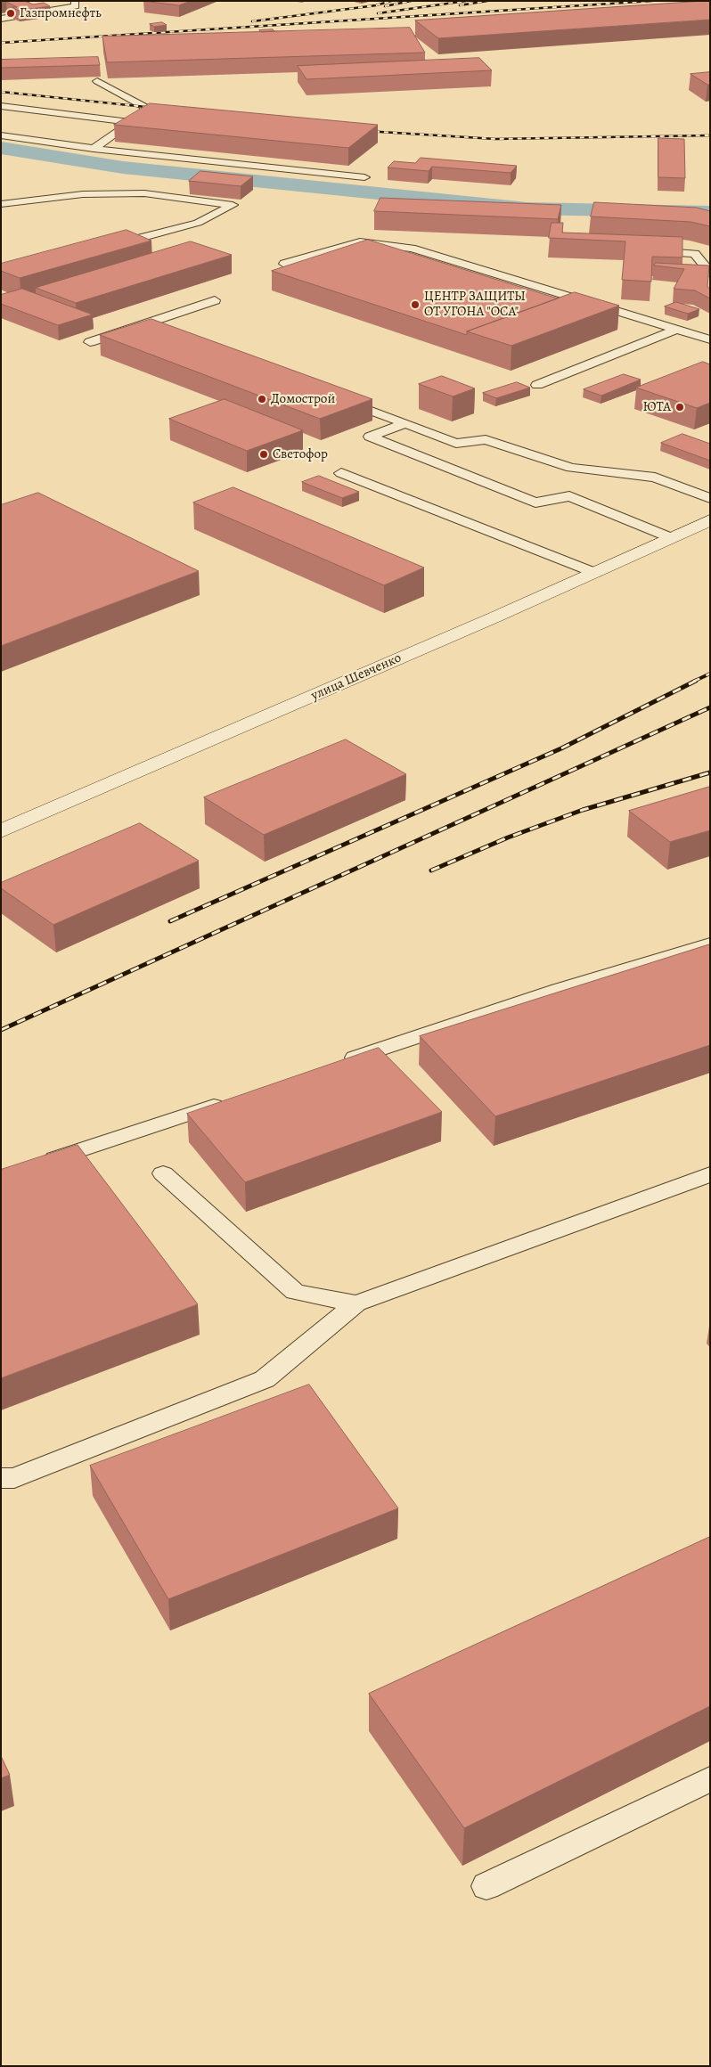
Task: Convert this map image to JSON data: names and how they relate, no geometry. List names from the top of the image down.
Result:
{
  "streets": {
    "street": ["улица Шевченко"]
  },
  "places": [
    "Газпромнефть",
    "ЦЕНТР ЗАЩИТЫ ОТ УГОНА \"ОСА\"",
    "Домострой",
    "ЮТА",
    "Светофор"
  ]
}
